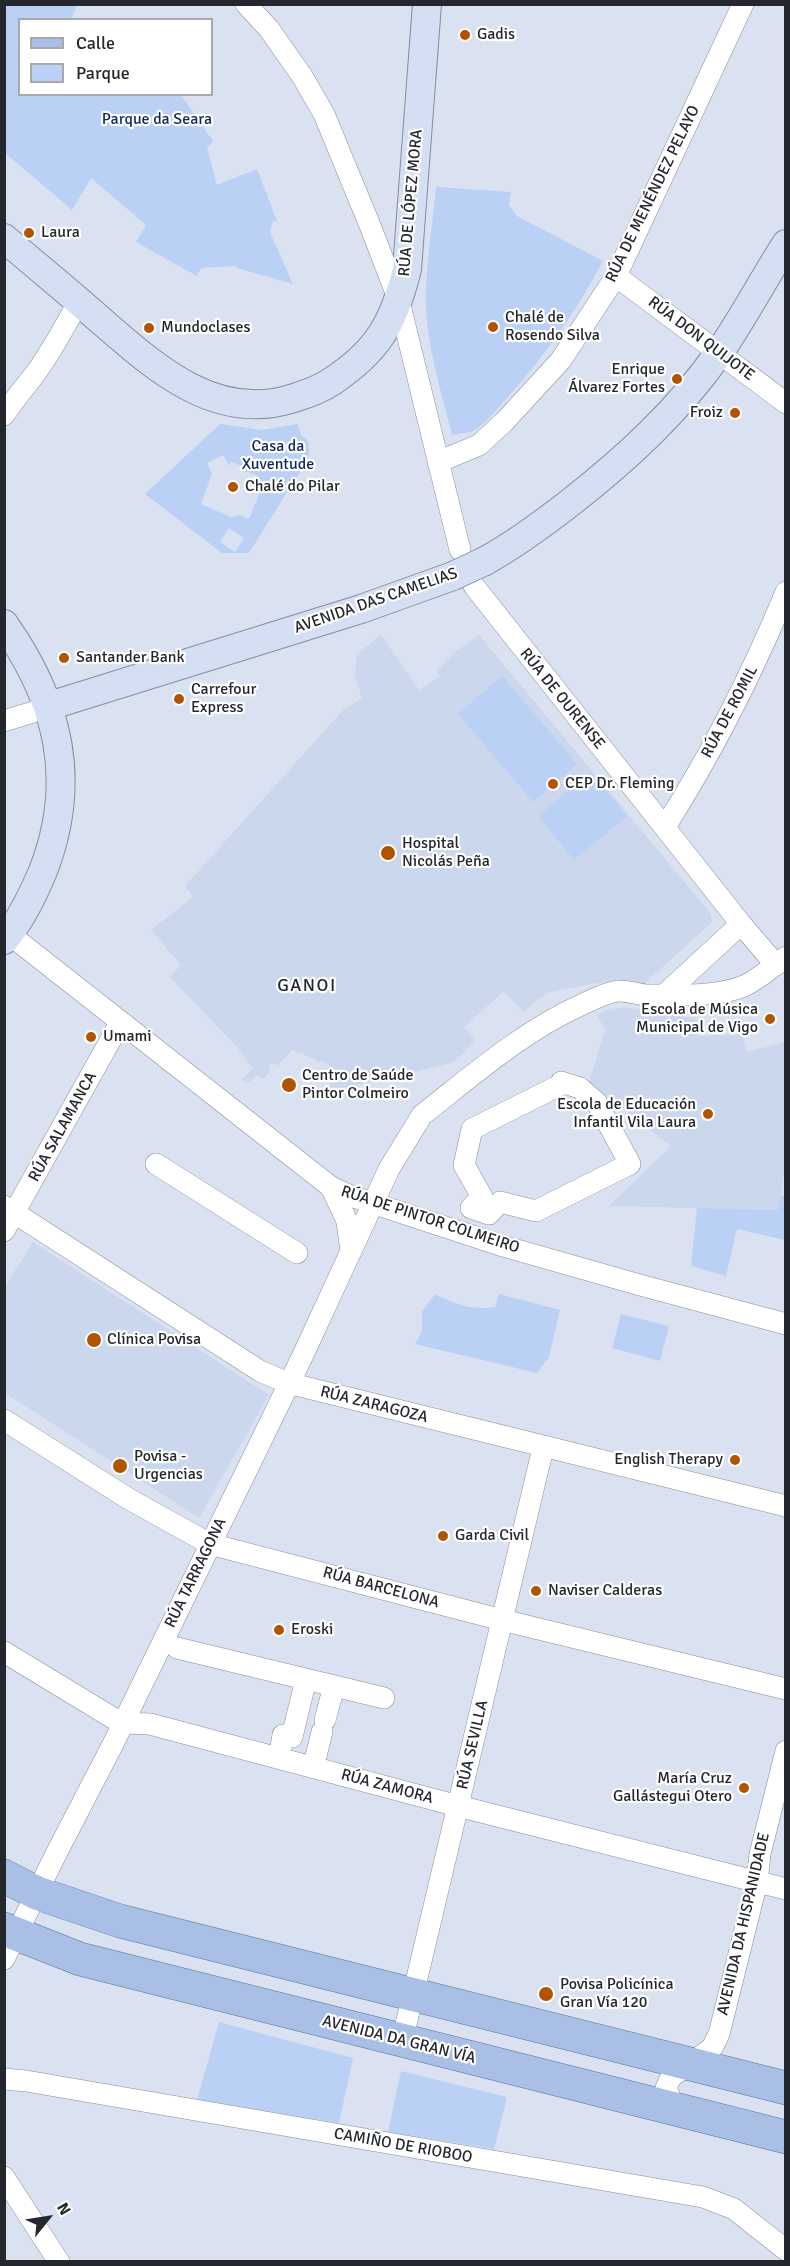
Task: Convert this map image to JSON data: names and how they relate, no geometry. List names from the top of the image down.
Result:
{
  "streets": {
    "main road": ["RÚA DE LÓPEZ MORA", "AVENIDA DAS CAMELIAS", "AVENIDA DA GRAN VÍA"],
    "street": [
      "RÚA DE MENÉNDEZ PELAYO",
      "RÚA DON QUIJOTE",
      "RÚA DE OURENSE",
      "RÚA DE ROMIL",
      "RÚA SALAMANCA",
      "RÚA DE PINTOR COLMEIRO",
      "RÚA ZARAGOZA",
      "RÚA TARRAGONA",
      "RÚA BARCELONA",
      "RÚA SEVILLA",
      "RÚA ZAMORA",
      "AVENIDA DA HISPANIDADE",
      "CAMIÑO DE RIOBOO"
    ]
  },
  "crossings": [
    ["RÚA DE MENÉNDEZ PELAYO", "RÚA DON QUIJOTE"],
    ["RÚA DE MENÉNDEZ PELAYO", "RÚA DE OURENSE"],
    ["RÚA DE LÓPEZ MORA", "RÚA DE OURENSE"],
    ["RÚA DON QUIJOTE", "AVENIDA DAS CAMELIAS"],
    ["AVENIDA DAS CAMELIAS", "RÚA DE OURENSE"],
    ["RÚA DE OURENSE", "RÚA DE ROMIL"],
    ["RÚA DE OURENSE", "RÚA TARRAGONA"],
    ["RÚA SALAMANCA", "RÚA DE PINTOR COLMEIRO"],
    ["RÚA SALAMANCA", "RÚA ZARAGOZA"],
    ["RÚA DE PINTOR COLMEIRO", "RÚA TARRAGONA"],
    ["RÚA ZARAGOZA", "RÚA TARRAGONA"],
    ["RÚA ZARAGOZA", "RÚA SEVILLA"],
    ["RÚA TARRAGONA", "RÚA BARCELONA"],
    ["RÚA TARRAGONA", "RÚA ZAMORA"],
    ["RÚA TARRAGONA", "AVENIDA DA GRAN VÍA"],
    ["RÚA BARCELONA", "RÚA SEVILLA"],
    ["RÚA SEVILLA", "RÚA ZAMORA"],
    ["RÚA SEVILLA", "AVENIDA DA GRAN VÍA"],
    ["RÚA ZAMORA", "AVENIDA DA HISPANIDADE"],
    ["AVENIDA DA HISPANIDADE", "AVENIDA DA GRAN VÍA"]
  ],
  "districts": ["GANOI"],
  "parks": ["Parque da Seara", "Casa da Xuventude"],
  "places": [
    "Gadis",
    "Laura",
    "Chalé de Rosendo Silva",
    "Mundoclases",
    "Enrique Álvarez Fortes",
    "Froiz",
    "Chalé do Pilar",
    "Santander Bank",
    "Carrefour Express",
    "CEP Dr. Fleming",
    "Hospital Nicolás Peña",
    "Escola de Música Municipal de Vigo",
    "Umami",
    "Centro de Saúde Pintor Colmeiro",
    "Escola de Educación Infantil Vila Laura",
    "Clínica Povisa",
    "English Therapy",
    "Povisa - Urgencias",
    "Garda Civil",
    "Naviser Calderas",
    "Eroski",
    "María Cruz Gallástegui Otero",
    "Povisa Policínica Gran Vía 120"
  ],
  "legend": ["Calle", "Parque"],
  "north": "top right"
}
